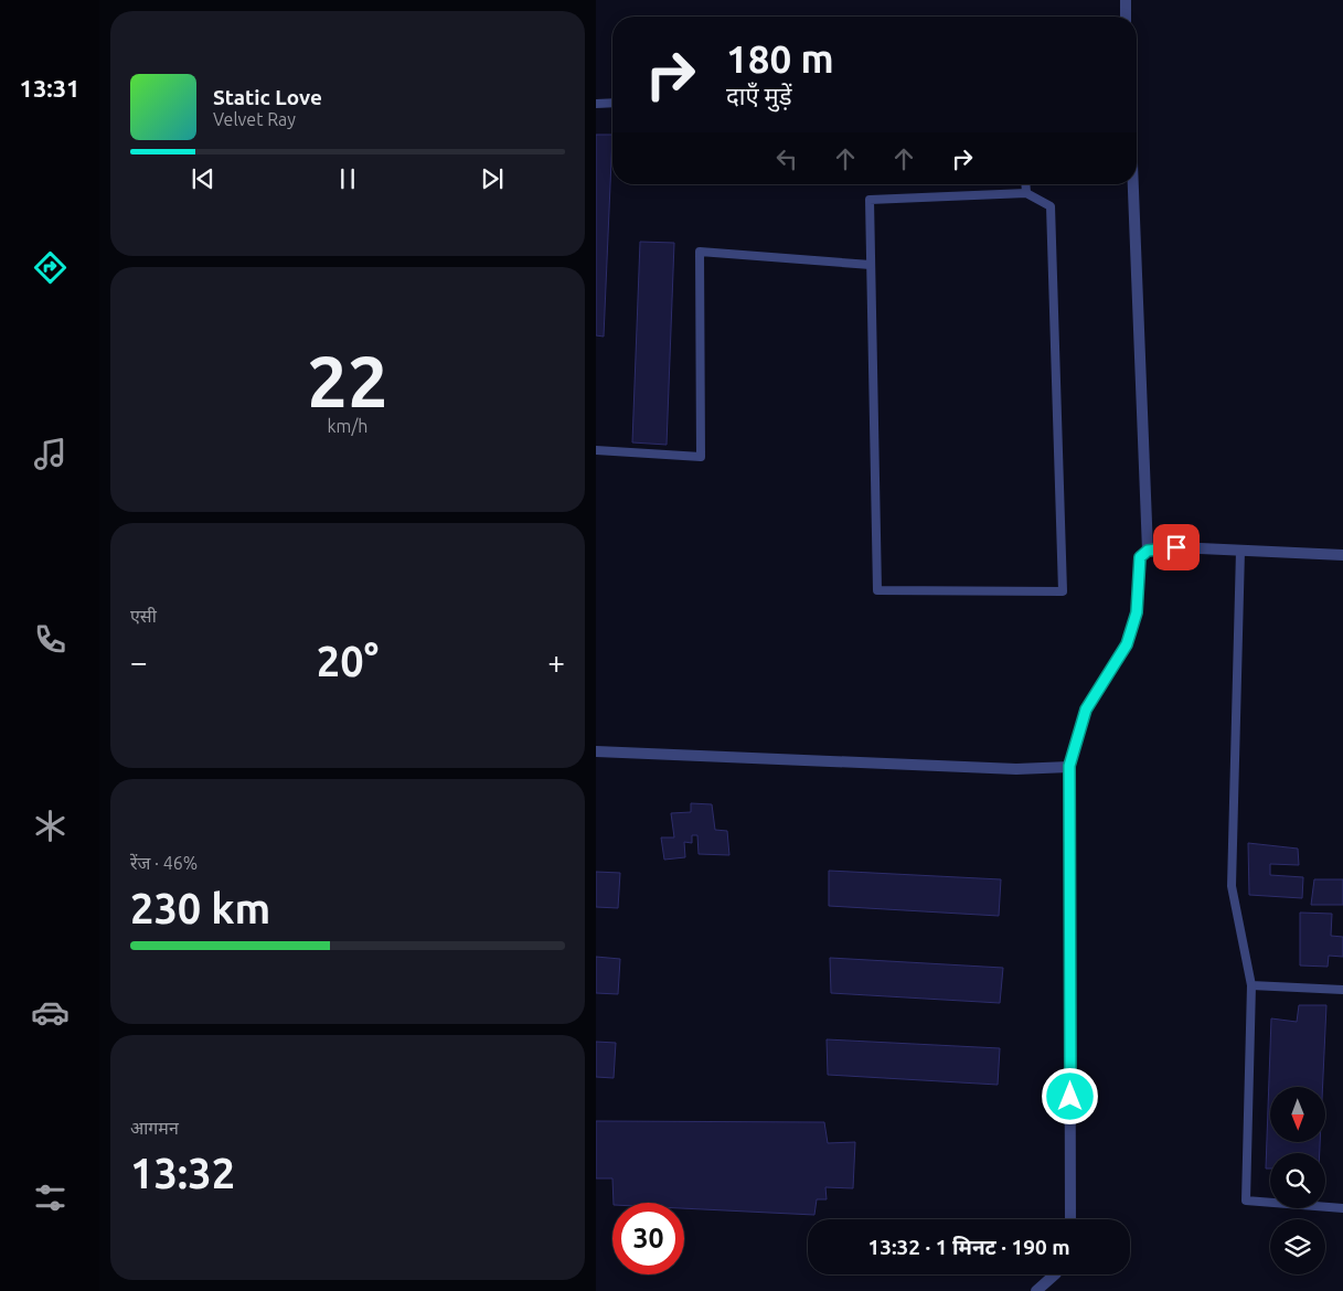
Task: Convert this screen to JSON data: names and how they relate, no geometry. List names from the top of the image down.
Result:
{
  "north": "bottom",
  "page": {
    "tabs": "13:31",
    "turn": ["180 m", "दाएँ मुड़ें"],
    "song": ["Static Love", "Velvet Ray"],
    "tile": [
      ["22", "km/h"],
      "एसी",
      ["रेंज · 46%", "230 km"],
      ["आगमन", "13:32"]
    ],
    "heat": ["−", "20°", "+"],
    "limit": "30",
    "trip": "13:32 · 1 मिनट · 190 m"
  }
}
